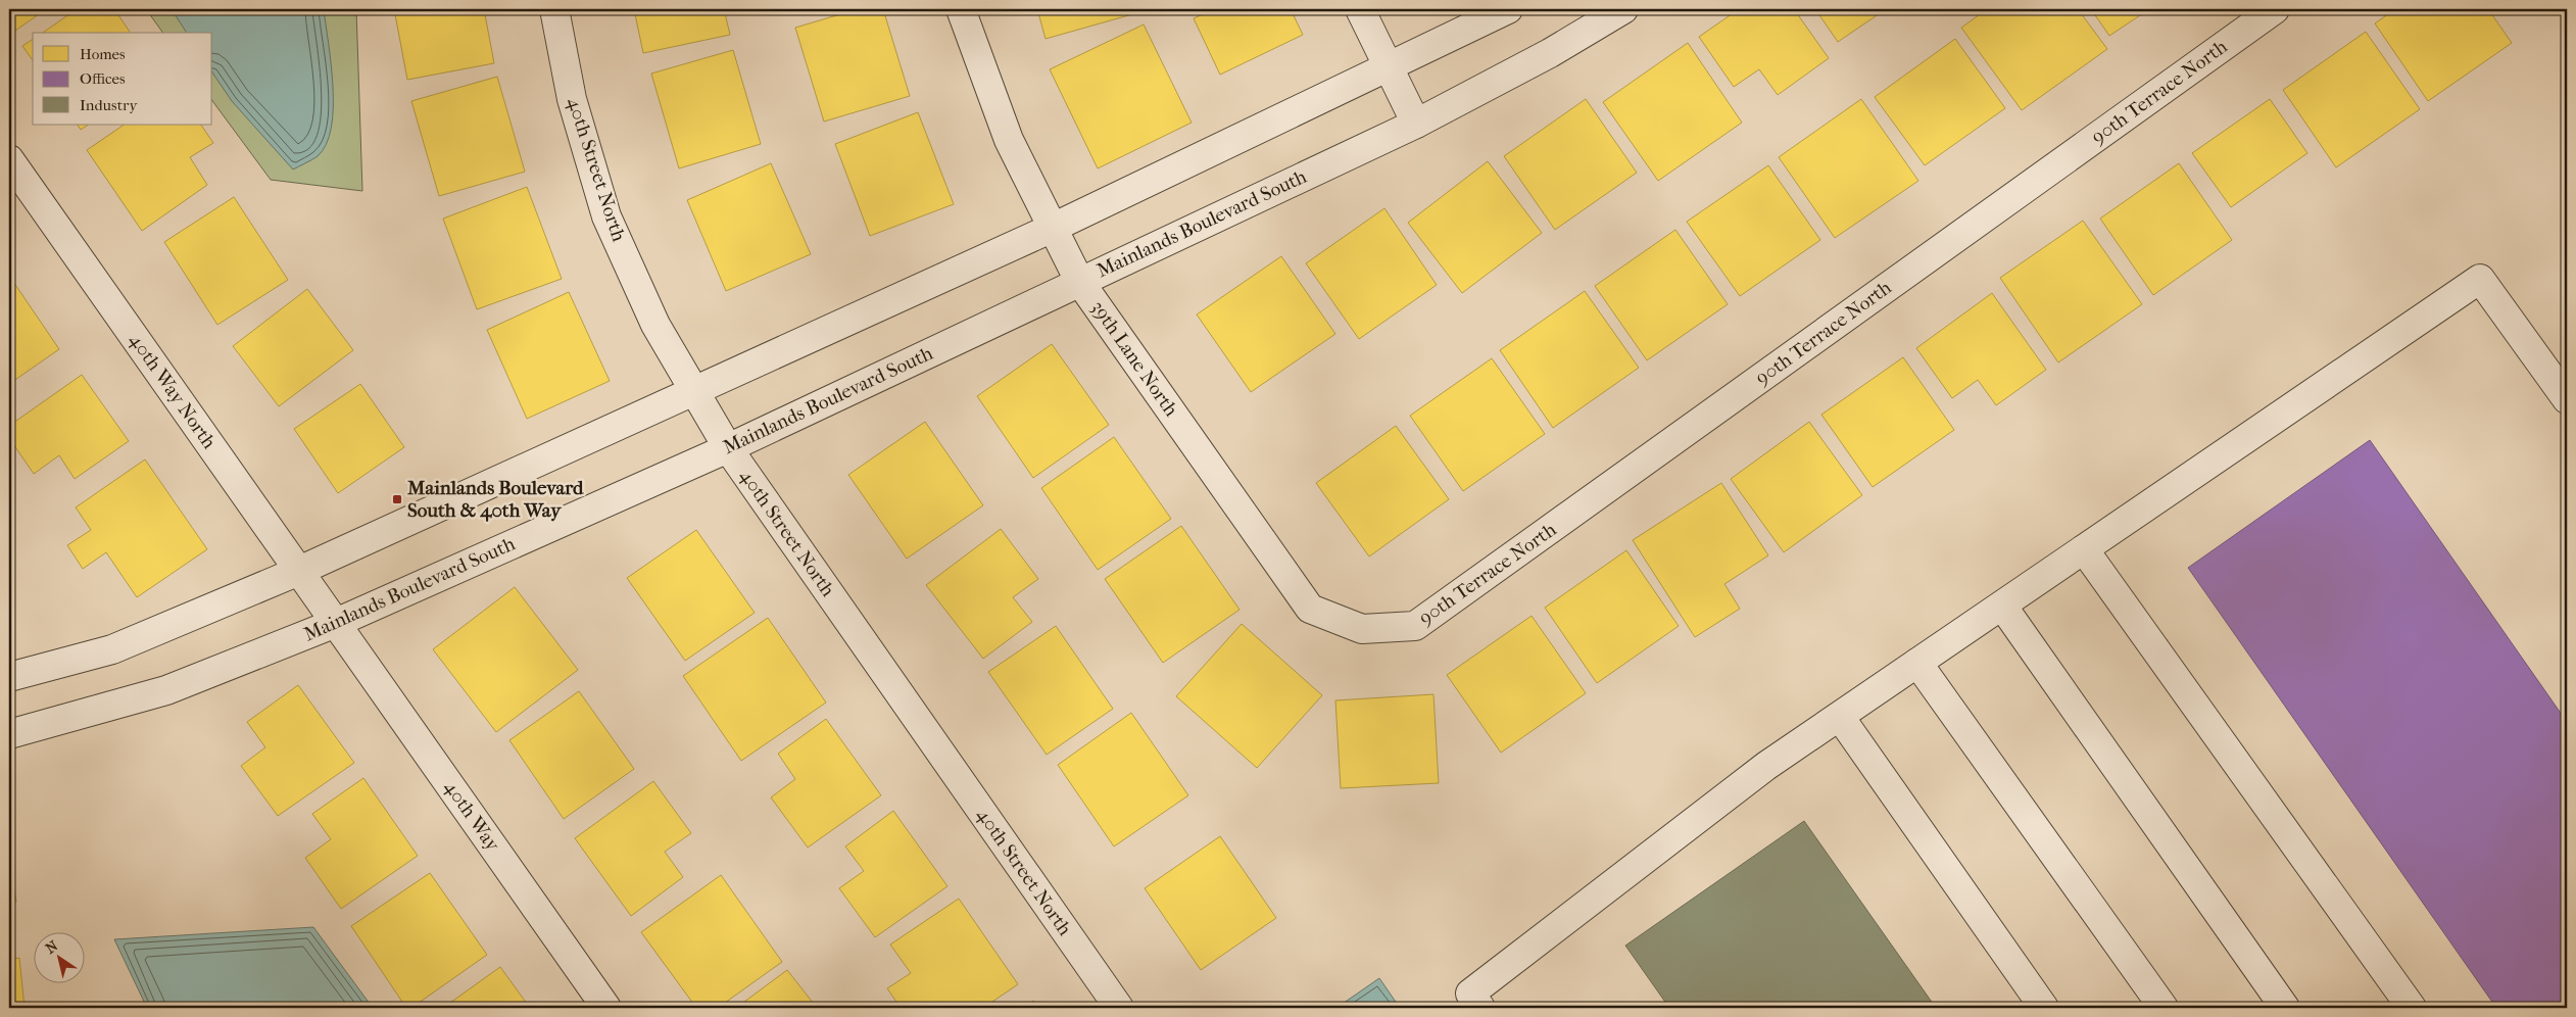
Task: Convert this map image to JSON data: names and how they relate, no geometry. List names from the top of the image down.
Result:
{
  "streets": {
    "street": [
      "90th Terrace North",
      "40th Street North",
      "Mainlands Boulevard South",
      "39th Lane North",
      "40th Way North",
      "40th Way"
    ]
  },
  "crossings": [
    ["90th Terrace North", "39th Lane North"],
    ["40th Street North", "Mainlands Boulevard South"],
    ["Mainlands Boulevard South", "39th Lane North"],
    ["Mainlands Boulevard South", "40th Way North"],
    ["Mainlands Boulevard South", "40th Way"],
    ["40th Way North", "40th Way"]
  ],
  "places": {
    "transit": ["Mainlands Boulevard South & 40th Way"]
  },
  "legend": ["Homes", "Offices", "Industry"],
  "north": "top left"
}
